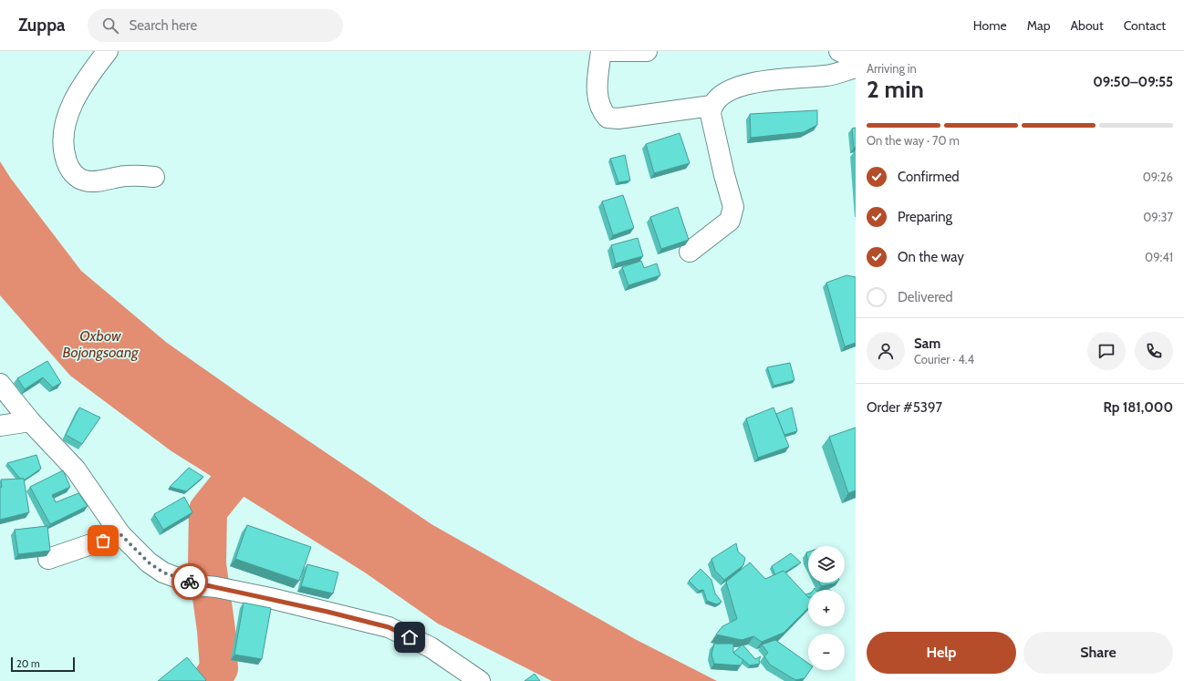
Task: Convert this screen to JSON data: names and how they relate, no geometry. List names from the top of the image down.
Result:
{
  "water": ["Oxbow Bojongsoang"],
  "scale_bar": "20 m",
  "page": {
    "header": "Zuppa",
    "search": "Search here",
    "nav": [
      "Home",
      "Map",
      "About",
      "Contact"
    ],
    "heading": ["2 min", "Arriving in", "09:50–09:55"],
    "panel": [
      "Sam",
      "Courier · 4.4",
      "Order #5397",
      "Rp 181,000"
    ],
    "bar": "On the way · 70 m",
    "list": [
      ["Confirmed", "09:26"],
      ["Preparing", "09:37"],
      ["On the way", "09:41"],
      "Delivered"
    ],
    "map_buttons": ["+", "−"],
    "buttons": ["Help", "Share"],
    "scale": "20 m"
  }
}
